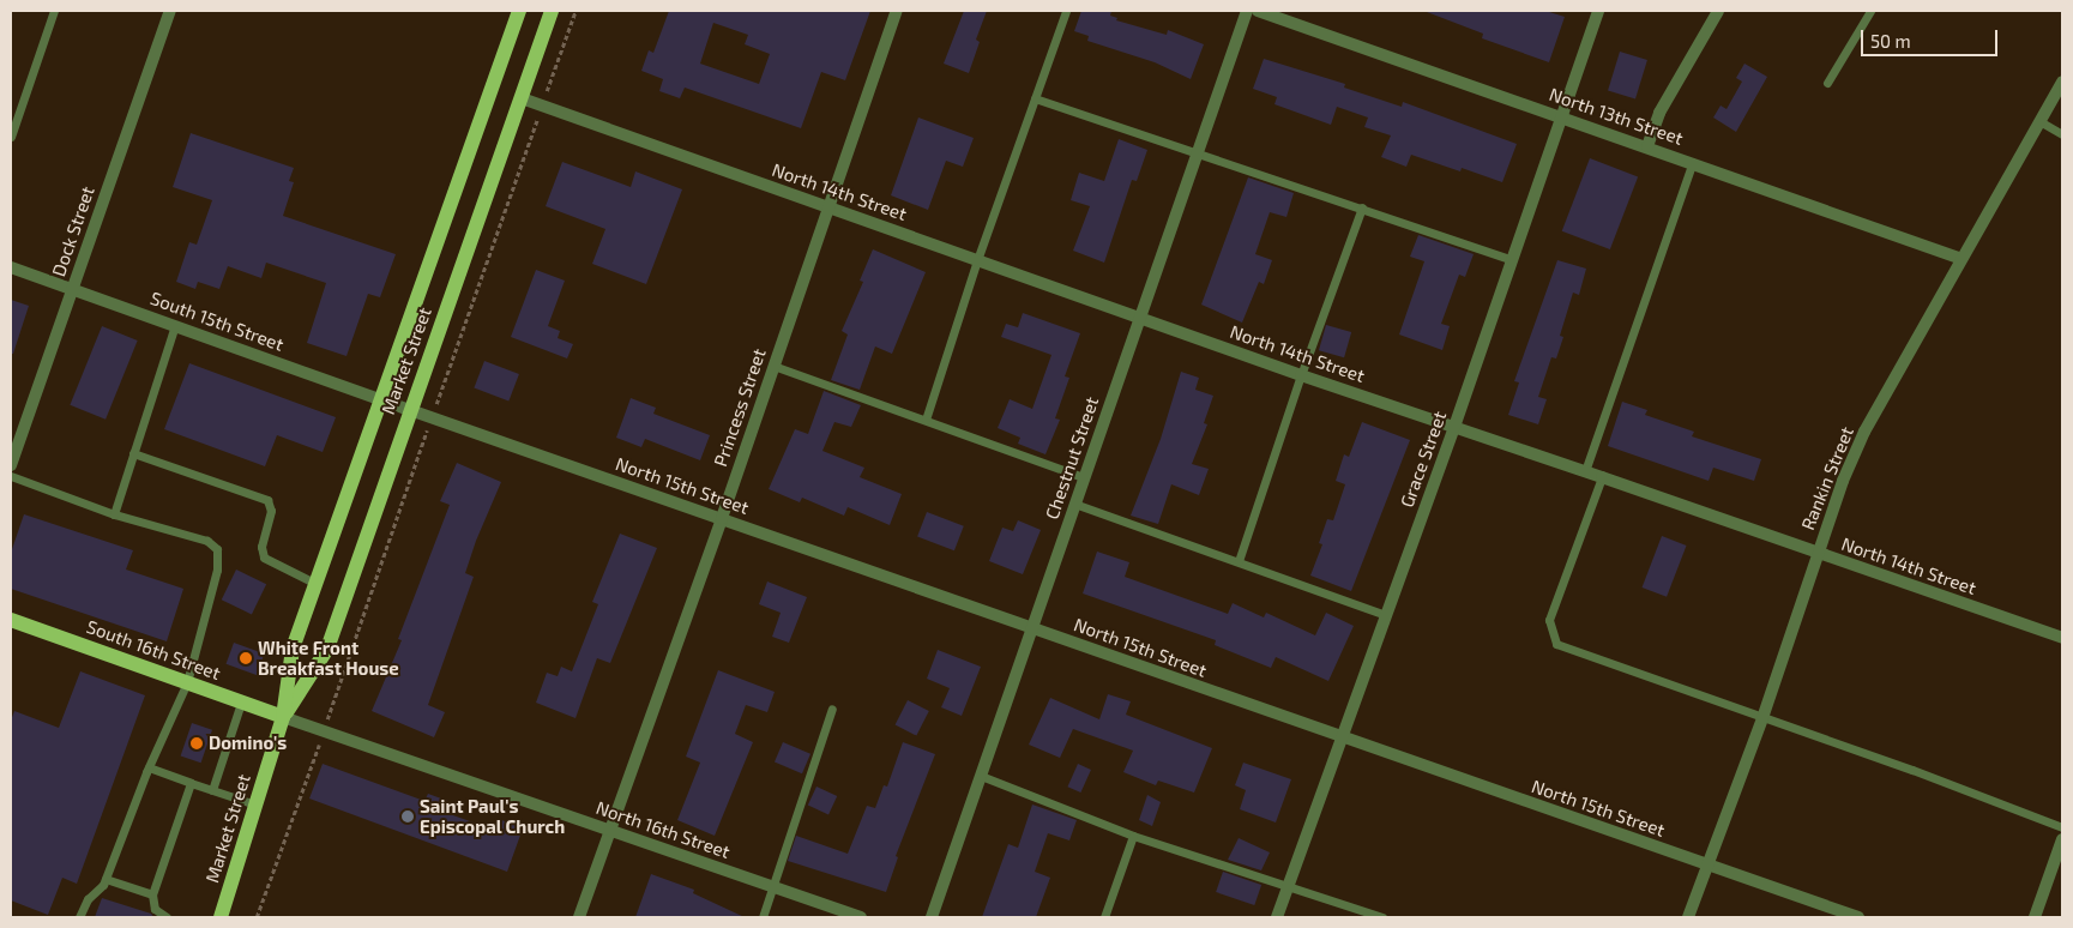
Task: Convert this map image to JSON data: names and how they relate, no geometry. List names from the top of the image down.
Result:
{
  "streets": {
    "main road": ["Market Street", "South 16th Street"],
    "street": [
      "North 13th Street",
      "North 14th Street",
      "Dock Street",
      "South 15th Street",
      "Princess Street",
      "Chestnut Street",
      "Grace Street",
      "Rankin Street",
      "North 15th Street",
      "North 16th Street"
    ]
  },
  "crossings": [
    ["North 13th Street", "Grace Street"],
    ["North 13th Street", "Rankin Street"],
    ["North 14th Street", "Market Street"],
    ["North 14th Street", "Princess Street"],
    ["North 14th Street", "Chestnut Street"],
    ["North 14th Street", "Grace Street"],
    ["North 14th Street", "Rankin Street"],
    ["Dock Street", "South 15th Street"],
    ["South 15th Street", "Market Street"],
    ["South 15th Street", "North 15th Street"],
    ["Market Street", "North 15th Street"],
    ["Market Street", "South 16th Street"],
    ["Market Street", "North 16th Street"],
    ["Princess Street", "North 15th Street"],
    ["Princess Street", "North 16th Street"],
    ["Chestnut Street", "North 15th Street"],
    ["Grace Street", "North 15th Street"],
    ["Rankin Street", "North 15th Street"],
    ["South 16th Street", "North 16th Street"]
  ],
  "places": ["White Front Breakfast House", "Domino's", "Saint Paul's Episcopal Church"],
  "scale_bar": "50 m"
}
